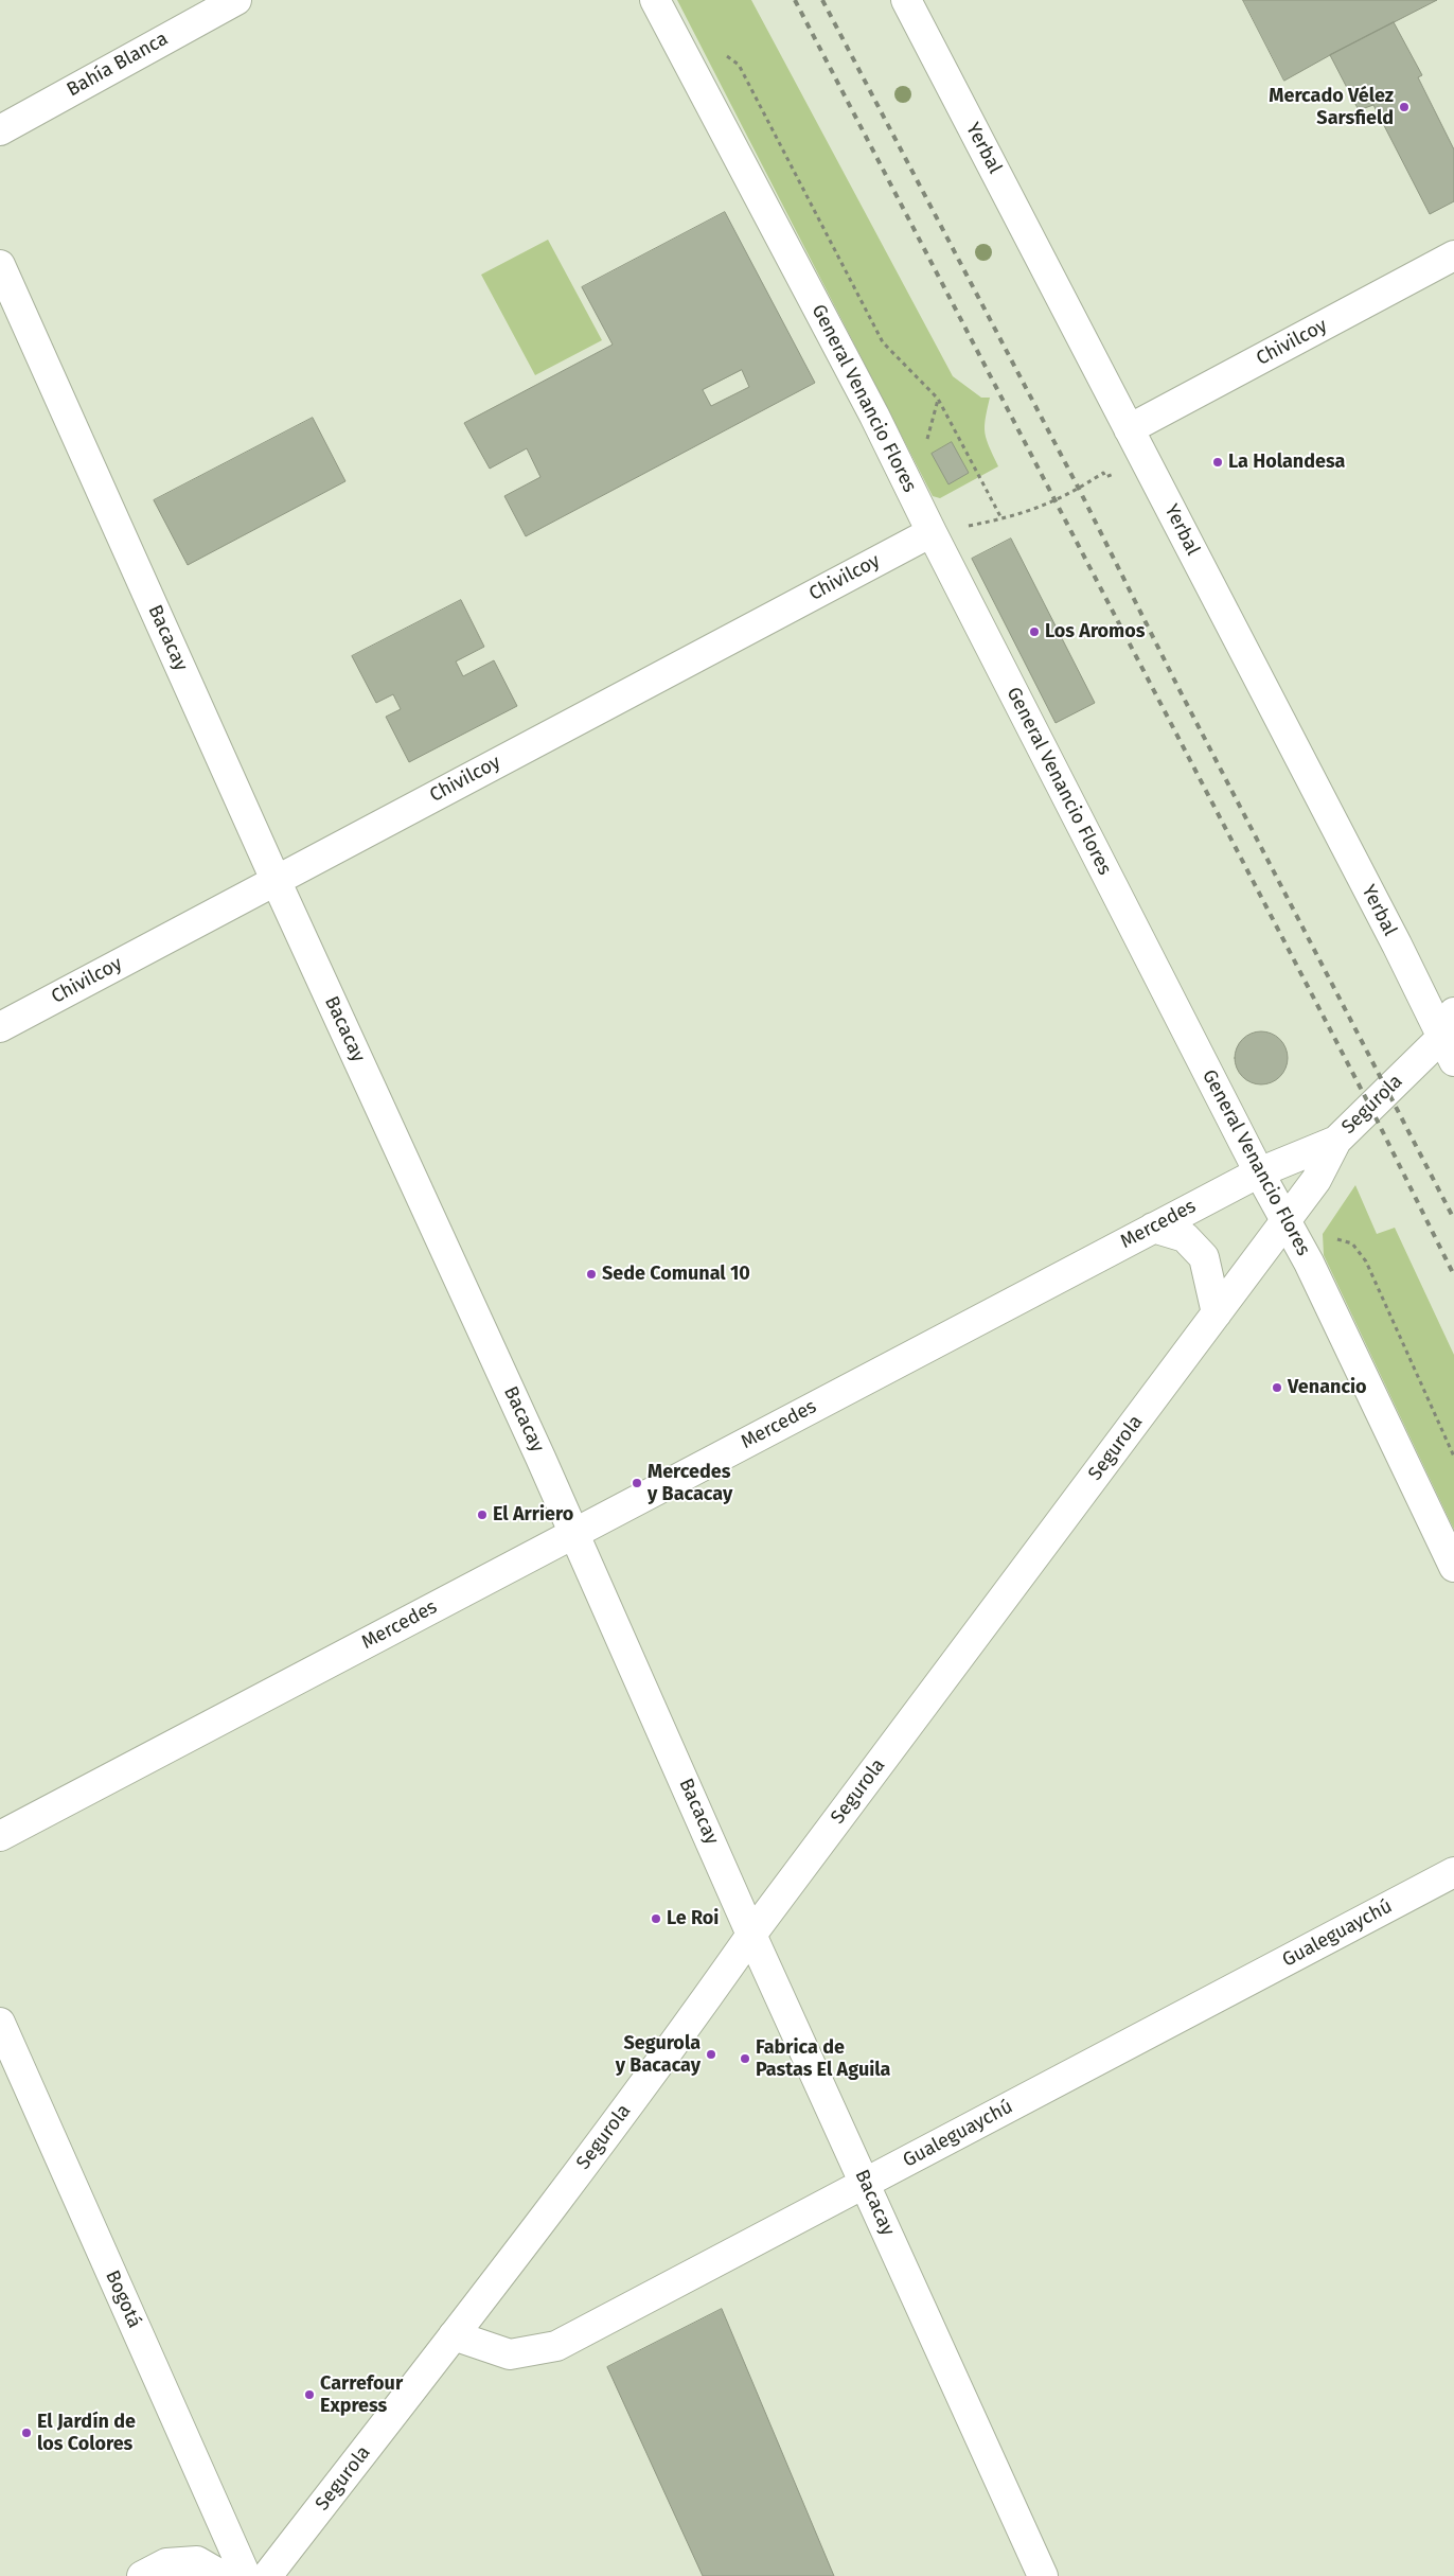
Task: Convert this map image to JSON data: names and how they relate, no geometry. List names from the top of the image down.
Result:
{
  "streets": {
    "street": [
      "Bahía Blanca",
      "Yerbal",
      "Chivilcoy",
      "General Venancio Flores",
      "Bacacay",
      "Segurola",
      "Mercedes",
      "Gualeguaychú",
      "Bogotá"
    ]
  },
  "crossings": [
    ["Yerbal", "Chivilcoy"],
    ["Yerbal", "Segurola"],
    ["Chivilcoy", "General Venancio Flores"],
    ["Chivilcoy", "Bacacay"],
    ["General Venancio Flores", "Segurola"],
    ["General Venancio Flores", "Mercedes"],
    ["Bacacay", "Segurola"],
    ["Bacacay", "Mercedes"],
    ["Bacacay", "Gualeguaychú"],
    ["Segurola", "Mercedes"],
    ["Segurola", "Gualeguaychú"]
  ],
  "places": [
    "Mercado Vélez Sarsfield",
    "La Holandesa",
    "Los Aromos",
    "Sede Comunal 10",
    "Venancio",
    "Mercedes y Bacacay",
    "El Arriero",
    "Le Roi",
    "Segurola y Bacacay",
    "Fabrica de Pastas El Aguila",
    "Carrefour Express",
    "El Jardín de los Colores"
  ]
}
